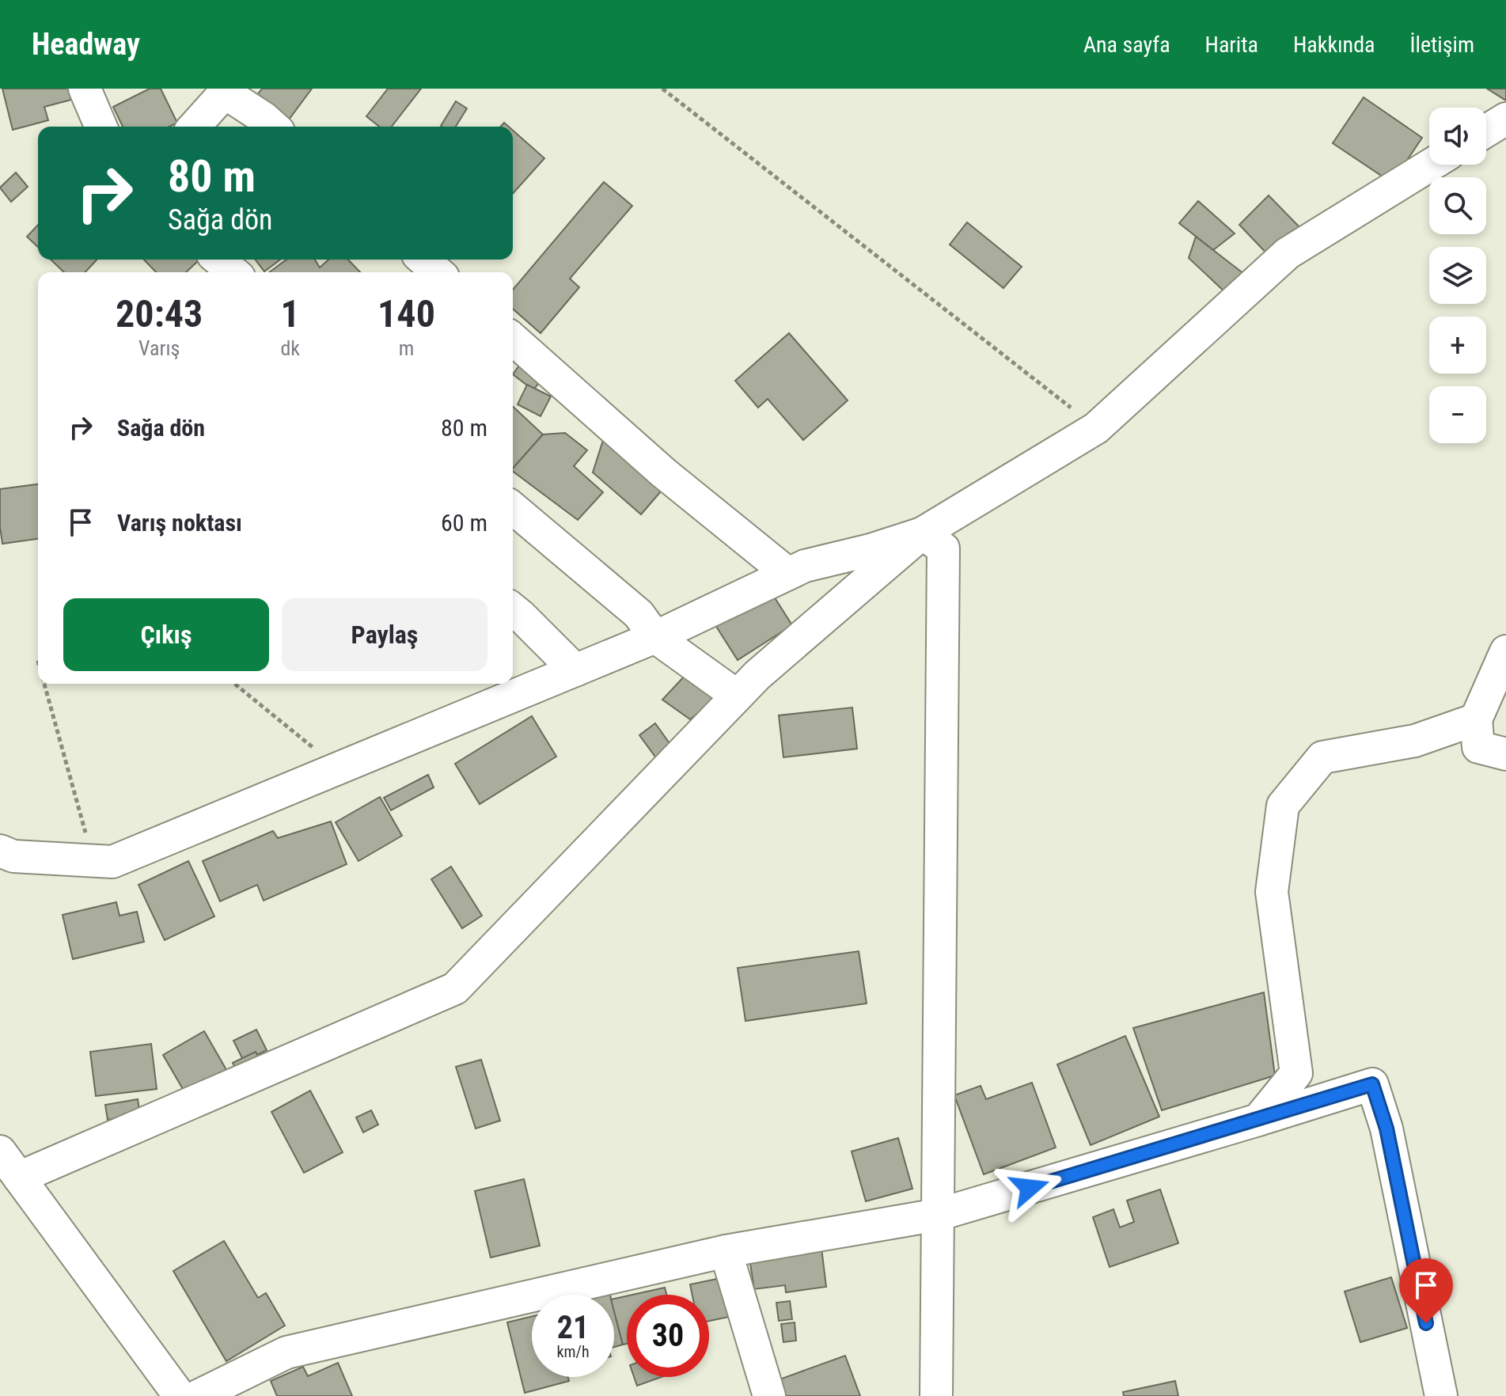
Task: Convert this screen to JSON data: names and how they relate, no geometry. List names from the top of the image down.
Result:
{
  "page": {
    "header": "Headway",
    "nav": [
      "Ana sayfa",
      "Harita",
      "Hakkında",
      "İletişim"
    ],
    "map_buttons": ["+", "−"],
    "turn": ["80 m", "Sağa dön"],
    "eta": [
      "20:43",
      "Varış",
      "1",
      "dk",
      "140",
      "m"
    ],
    "list": [
      {
        "name": "Sağa dön",
        "value": "80 m"
      },
      {
        "name": "Varış noktası",
        "value": "60 m"
      }
    ],
    "buttons": ["Çıkış", "Paylaş"],
    "speed": "21 km/h",
    "limit": "30"
  }
}
